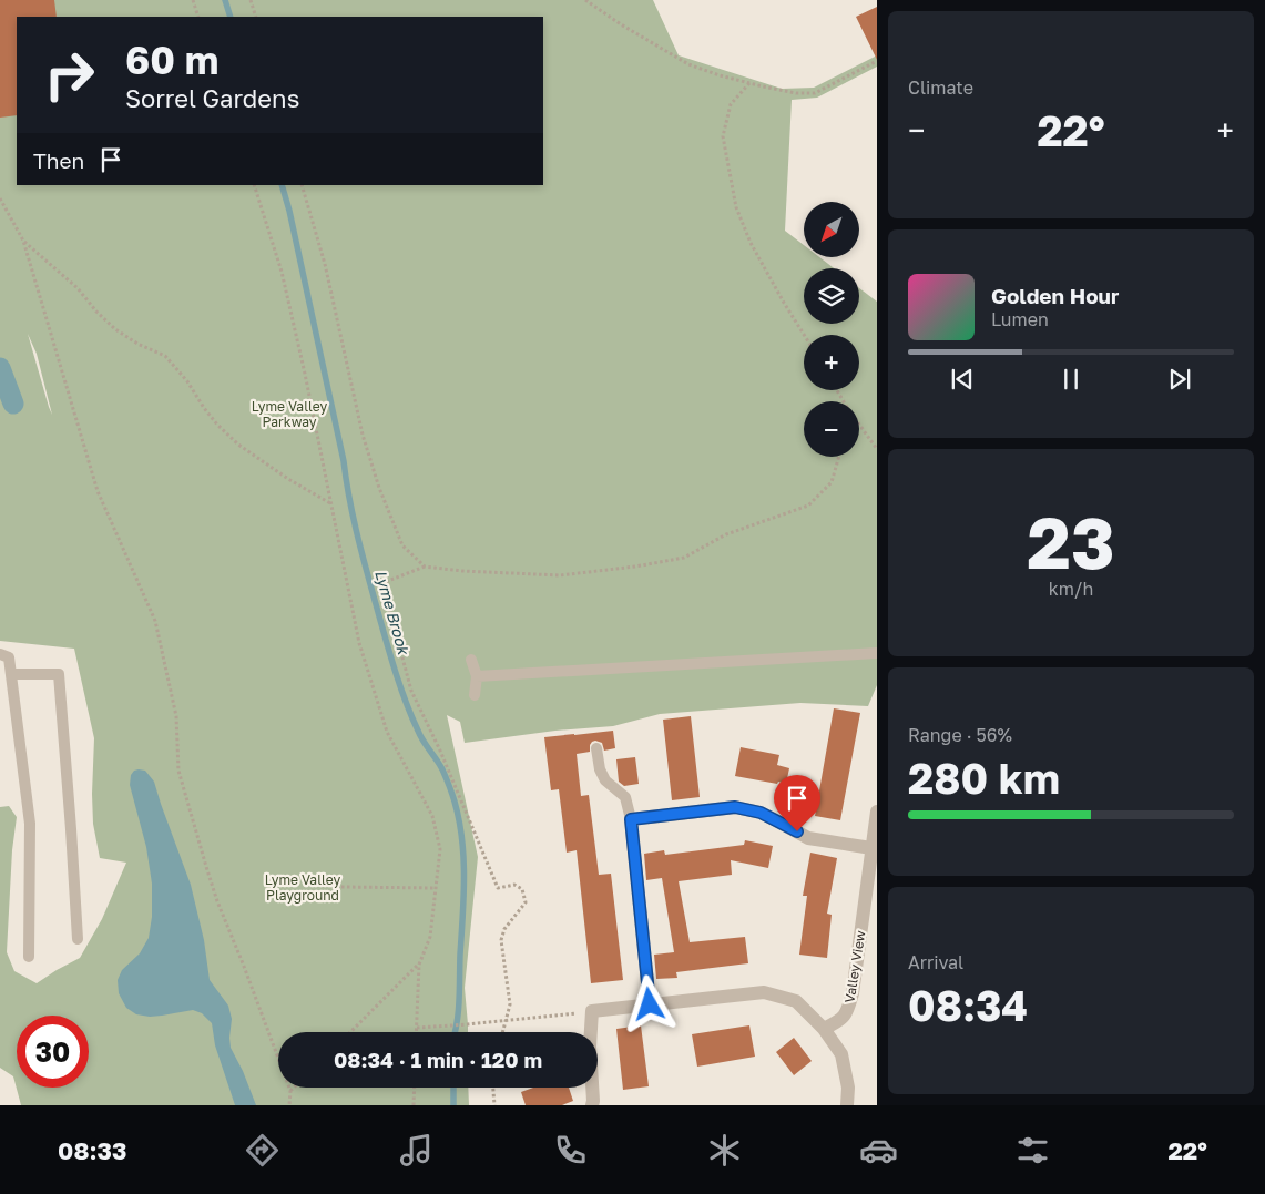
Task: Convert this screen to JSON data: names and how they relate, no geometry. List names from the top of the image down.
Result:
{
  "streets": {
    "street": ["Valley View"]
  },
  "water": ["Lyme Brook"],
  "parks": ["Lyme Valley Parkway", "Lyme Valley Playground"],
  "north": "bottom left",
  "page": {
    "tile": [
      "Climate",
      ["23", "km/h"],
      ["Range · 56%", "280 km"],
      ["Arrival", "08:34"]
    ],
    "turn": ["60 m", "Sorrel Gardens"],
    "heat": ["−", "22°", "+"],
    "then": "Then",
    "map_buttons": ["+", "−"],
    "song": ["Golden Hour", "Lumen"],
    "limit": "30",
    "trip": "08:34 · 1 min · 120 m",
    "tabs": ["08:33", "22°"]
  }
}
